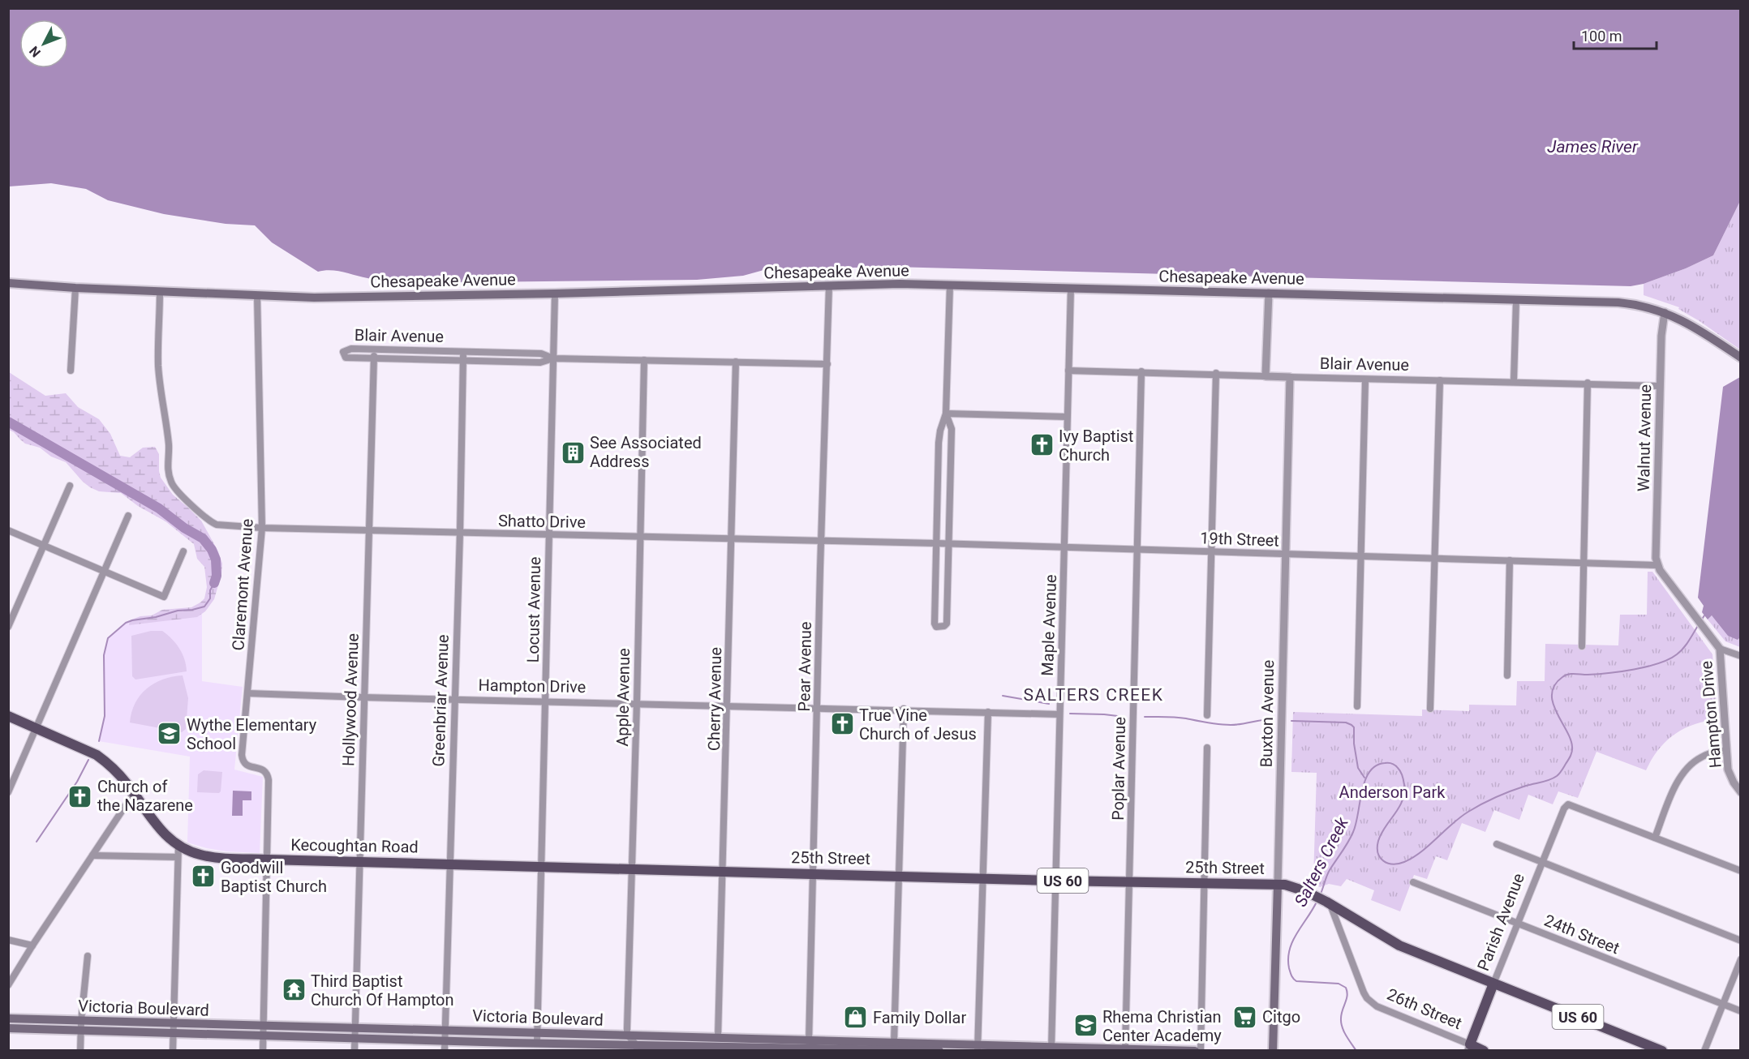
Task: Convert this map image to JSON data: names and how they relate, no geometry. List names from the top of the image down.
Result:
{
  "streets": {
    "main road": [
      "Chesapeake Avenue",
      "Buxton Avenue",
      "Kecoughtan Road",
      "25th Street",
      "US 60",
      "Parish Avenue",
      "Victoria Boulevard",
      "26th Street"
    ],
    "street": [
      "Blair Avenue",
      "Walnut Avenue",
      "Shatto Drive",
      "19th Street",
      "Claremont Avenue",
      "Locust Avenue",
      "Maple Avenue",
      "Pear Avenue",
      "Hampton Drive",
      "Apple Avenue",
      "Cherry Avenue",
      "Hollywood Avenue",
      "Greenbriar Avenue",
      "Poplar Avenue",
      "24th Street"
    ]
  },
  "crossings": [
    ["Chesapeake Avenue", "Walnut Avenue"],
    ["Chesapeake Avenue", "Shatto Drive"],
    ["Chesapeake Avenue", "Claremont Avenue"],
    ["Chesapeake Avenue", "Locust Avenue"],
    ["Chesapeake Avenue", "Maple Avenue"],
    ["Chesapeake Avenue", "Pear Avenue"],
    ["Blair Avenue", "Walnut Avenue"],
    ["Blair Avenue", "Locust Avenue"],
    ["Blair Avenue", "Maple Avenue"],
    ["Blair Avenue", "Pear Avenue"],
    ["Blair Avenue", "Apple Avenue"],
    ["Blair Avenue", "Cherry Avenue"],
    ["Blair Avenue", "Hollywood Avenue"],
    ["Blair Avenue", "Greenbriar Avenue"],
    ["Blair Avenue", "Buxton Avenue"],
    ["Blair Avenue", "Poplar Avenue"],
    ["Walnut Avenue", "19th Street"],
    ["Walnut Avenue", "Hampton Drive"],
    ["Shatto Drive", "19th Street"],
    ["Shatto Drive", "Claremont Avenue"],
    ["Shatto Drive", "Locust Avenue"],
    ["Shatto Drive", "Pear Avenue"],
    ["Shatto Drive", "Apple Avenue"],
    ["Shatto Drive", "Cherry Avenue"],
    ["Shatto Drive", "Hollywood Avenue"],
    ["Shatto Drive", "Greenbriar Avenue"],
    ["19th Street", "Maple Avenue"],
    ["19th Street", "Pear Avenue"],
    ["19th Street", "Hampton Drive"],
    ["19th Street", "Buxton Avenue"],
    ["19th Street", "Poplar Avenue"],
    ["Claremont Avenue", "Hampton Drive"],
    ["Claremont Avenue", "Kecoughtan Road"],
    ["Locust Avenue", "Hampton Drive"],
    ["Locust Avenue", "Kecoughtan Road"],
    ["Locust Avenue", "Victoria Boulevard"],
    ["Maple Avenue", "Hampton Drive"],
    ["Maple Avenue", "25th Street"],
    ["Maple Avenue", "Victoria Boulevard"],
    ["Pear Avenue", "Hampton Drive"],
    ["Pear Avenue", "25th Street"],
    ["Pear Avenue", "Victoria Boulevard"],
    ["Hampton Drive", "Apple Avenue"],
    ["Hampton Drive", "Cherry Avenue"],
    ["Hampton Drive", "Hollywood Avenue"],
    ["Hampton Drive", "Greenbriar Avenue"],
    ["Apple Avenue", "Kecoughtan Road"],
    ["Apple Avenue", "Victoria Boulevard"],
    ["Cherry Avenue", "Kecoughtan Road"],
    ["Cherry Avenue", "Victoria Boulevard"],
    ["Hollywood Avenue", "Kecoughtan Road"],
    ["Hollywood Avenue", "Victoria Boulevard"],
    ["Greenbriar Avenue", "Kecoughtan Road"],
    ["Greenbriar Avenue", "Victoria Boulevard"],
    ["Buxton Avenue", "25th Street"],
    ["Poplar Avenue", "25th Street"],
    ["Poplar Avenue", "Victoria Boulevard"],
    ["Kecoughtan Road", "25th Street"],
    ["25th Street", "Parish Avenue"],
    ["25th Street", "26th Street"],
    ["Parish Avenue", "24th Street"],
    ["Parish Avenue", "26th Street"]
  ],
  "districts": ["SALTERS CREEK"],
  "water": ["James River", "Salters Creek"],
  "parks": ["Anderson Park"],
  "places": {
    "church": [
      "Ivy Baptist Church",
      "True Vine Church of Jesus",
      "Church of the Nazarene",
      "Goodwill Baptist Church"
    ],
    "building": ["See Associated Address"],
    "school or university": ["Wythe Elementary School", "Rhema Christian Center Academy"],
    "temple": ["Third Baptist Church Of Hampton"],
    "supermarket": ["Citgo"],
    "shop": ["Family Dollar"]
  },
  "scale_bar": "100 m",
  "north": "bottom left"
}
